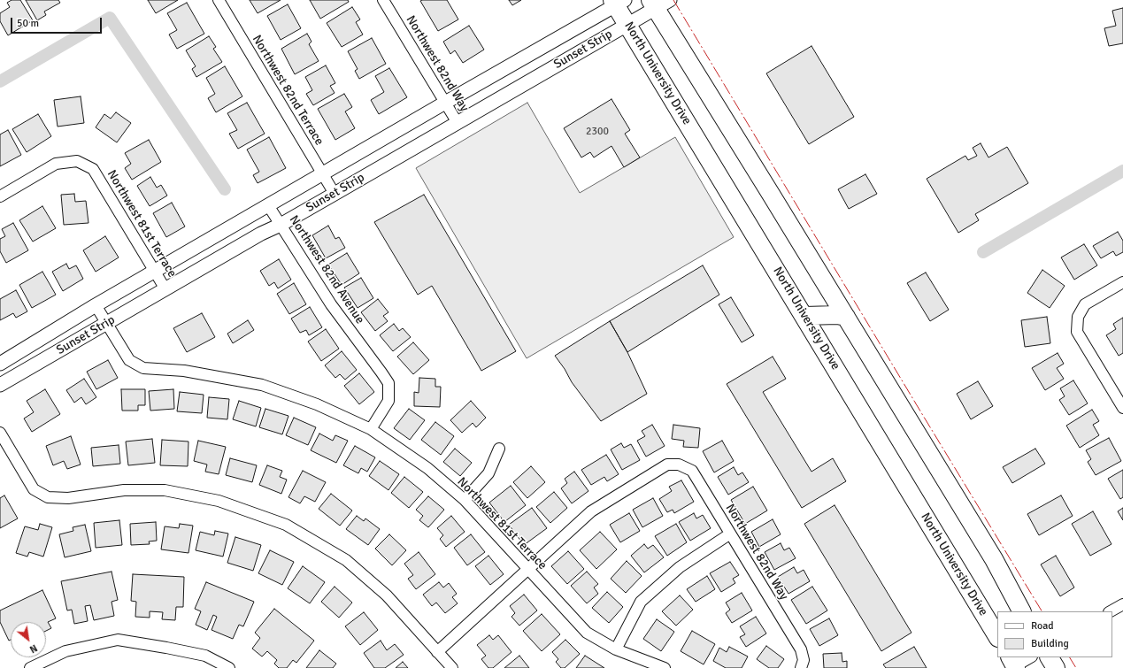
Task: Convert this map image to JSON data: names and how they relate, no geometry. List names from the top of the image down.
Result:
{
  "streets": {
    "main road": ["North University Drive"],
    "street": [
      "Sunset Strip",
      "Northwest 82nd Way",
      "Northwest 82nd Terrace",
      "Northwest 81st Terrace",
      "Northwest 82nd Avenue"
    ]
  },
  "crossings": [
    ["Sunset Strip", "Northwest 82nd Way"],
    ["Sunset Strip", "North University Drive"],
    ["Sunset Strip", "Northwest 82nd Terrace"],
    ["Sunset Strip", "Northwest 81st Terrace"],
    ["Sunset Strip", "Northwest 82nd Avenue"],
    ["Northwest 82nd Way", "Northwest 81st Terrace"],
    ["Northwest 81st Terrace", "Northwest 82nd Avenue"]
  ],
  "house_numbers": ["2300"],
  "legend": ["Road", "Building"],
  "scale_bar": "50 m",
  "north": "bottom right"
}
